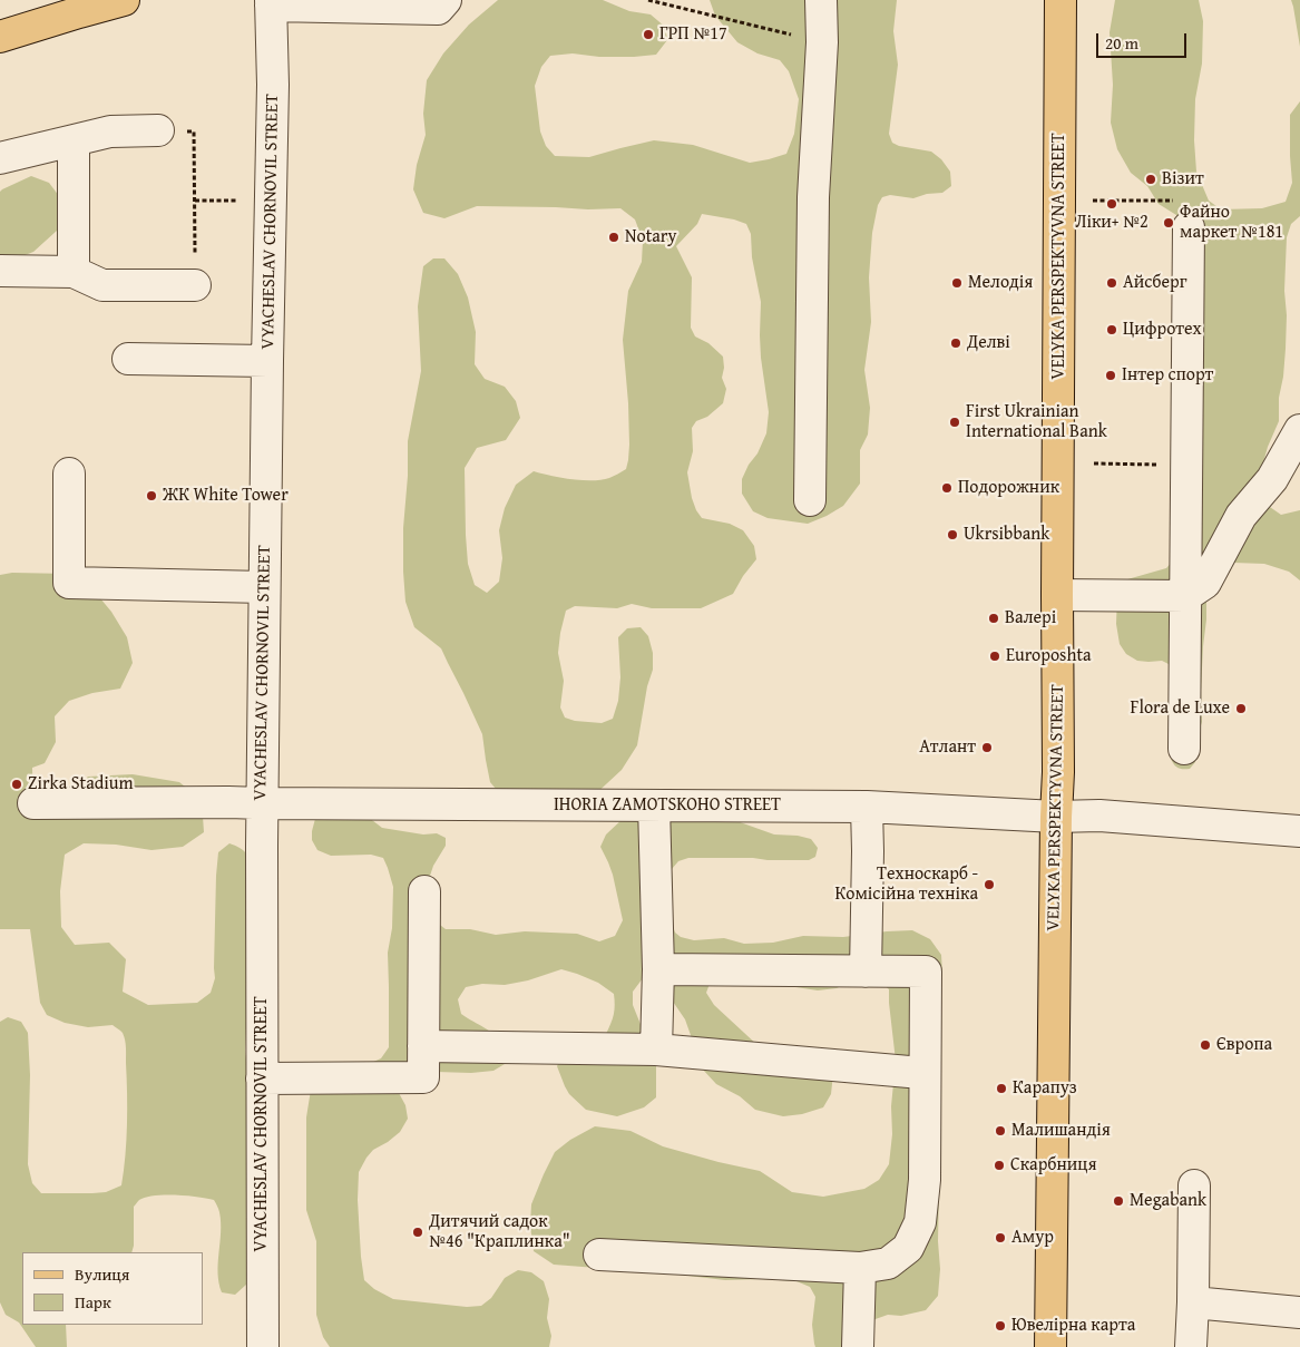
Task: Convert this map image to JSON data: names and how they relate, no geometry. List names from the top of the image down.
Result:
{
  "streets": {
    "main road": ["VELYKA PERSPEKTYVNA STREET"],
    "street": ["VYACHESLAV CHORNOVIL STREET", "IHORIA ZAMOTSKOHO STREET"]
  },
  "crossings": [
    ["VYACHESLAV CHORNOVIL STREET", "IHORIA ZAMOTSKOHO STREET"],
    ["VELYKA PERSPEKTYVNA STREET", "IHORIA ZAMOTSKOHO STREET"]
  ],
  "places": [
    "ГРП №17",
    "Візит",
    "Ліки+ №2",
    "Файно маркет №181",
    "Notary",
    "Мелодія",
    "Айсберг",
    "Цифротех",
    "Делві",
    "Інтер спорт",
    "First Ukrainian International Bank",
    "Подорожник",
    "ЖК White Tower",
    "Ukrsibbank",
    "Валері",
    "Europoshta",
    "Flora de Luxe",
    "Атлант",
    "Zirka Stadium",
    "Техноскарб - Комісійна техніка",
    "Європа",
    "Карапуз",
    "Малишандія",
    "Скарбниця",
    "Megabank",
    "Дитячий садок №46 \"Краплинка\"",
    "Амур",
    "Ювелірна карта"
  ],
  "legend": ["Вулиця", "Парк"],
  "scale_bar": "20 m"
}
